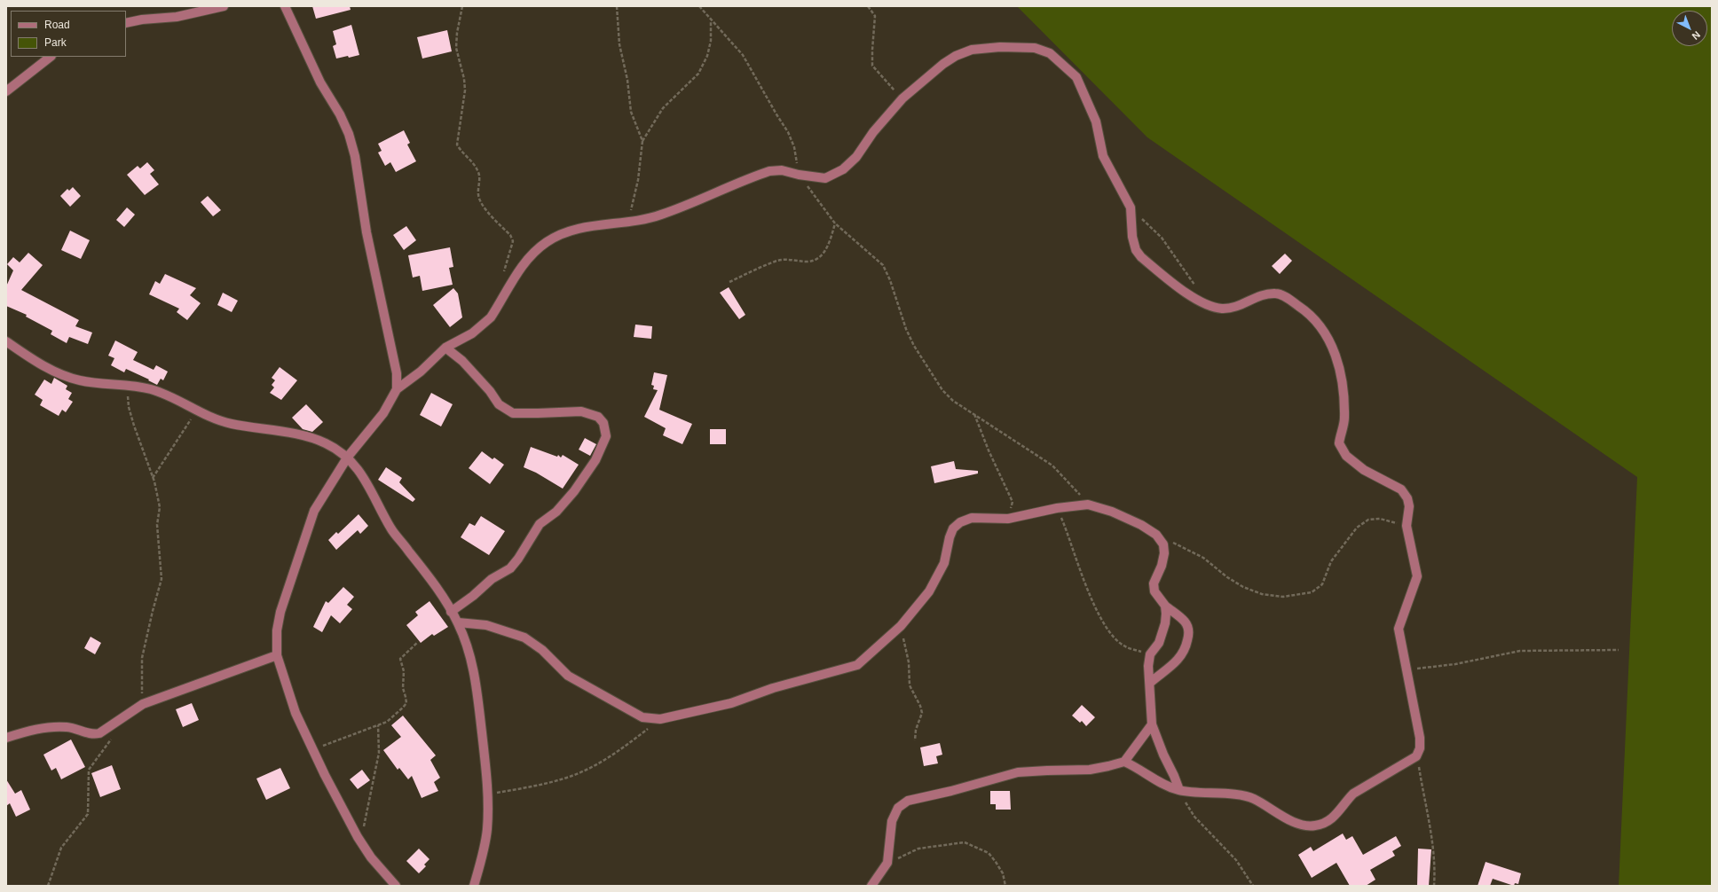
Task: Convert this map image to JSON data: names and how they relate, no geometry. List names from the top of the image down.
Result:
{
  "legend": ["Road", "Park"],
  "north": "bottom right"
}
